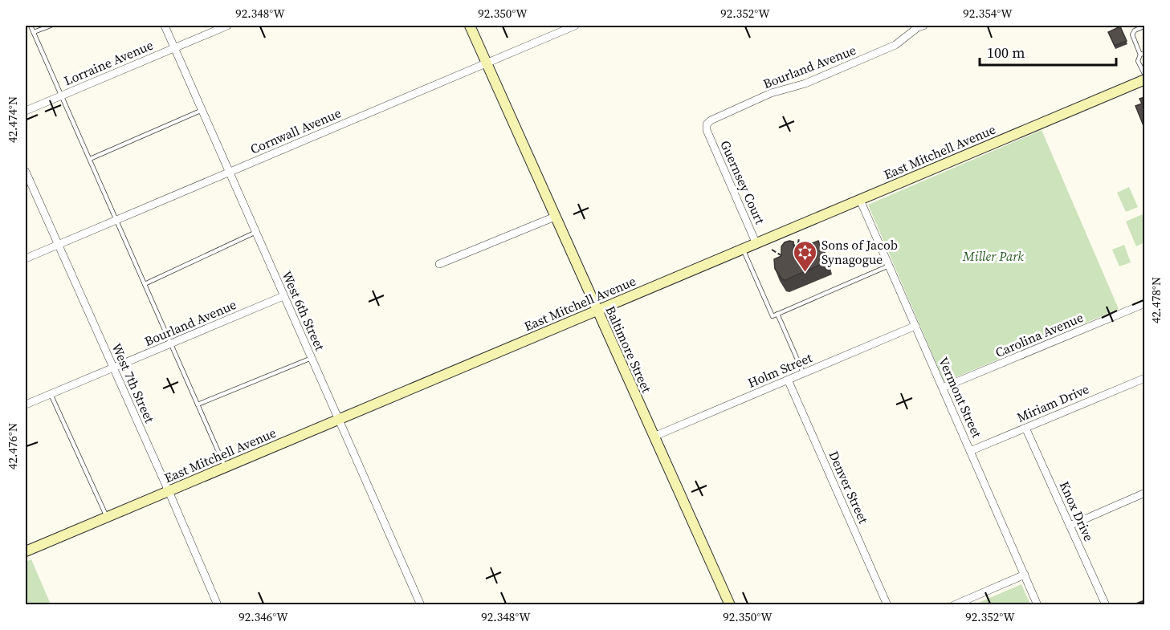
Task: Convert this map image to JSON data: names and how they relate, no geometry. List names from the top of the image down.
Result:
{
  "streets": {
    "street": [
      "Lorraine Avenue",
      "Bourland Avenue",
      "Cornwall Avenue",
      "East Mitchell Avenue",
      "Guernsey Court",
      "West 6th Street",
      "Carolina Avenue",
      "Baltimore Street",
      "Holm Street",
      "West 7th Street",
      "Vermont Street",
      "Miriam Drive",
      "Denver Street",
      "Knox Drive"
    ]
  },
  "crossings": [
    ["Lorraine Avenue", "West 6th Street"],
    ["Bourland Avenue", "Guernsey Court"],
    ["Bourland Avenue", "West 6th Street"],
    ["Bourland Avenue", "West 7th Street"],
    ["Cornwall Avenue", "West 6th Street"],
    ["Cornwall Avenue", "Baltimore Street"],
    ["Cornwall Avenue", "West 7th Street"],
    ["East Mitchell Avenue", "Guernsey Court"],
    ["East Mitchell Avenue", "West 6th Street"],
    ["East Mitchell Avenue", "Baltimore Street"],
    ["East Mitchell Avenue", "West 7th Street"],
    ["East Mitchell Avenue", "Vermont Street"],
    ["Carolina Avenue", "Vermont Street"],
    ["Baltimore Street", "Holm Street"],
    ["Holm Street", "Vermont Street"],
    ["Holm Street", "Denver Street"],
    ["Vermont Street", "Miriam Drive"],
    ["Miriam Drive", "Knox Drive"]
  ],
  "parks": ["Miller Park"],
  "places": {
    "synagogue": ["Sons of Jacob Synagogue"]
  },
  "scale_bar": "100 m",
  "coordinates": [
    "92.348°W",
    "92.350°W",
    "92.352°W",
    "92.354°W",
    "42.474°N",
    "42.478°N",
    "42.476°N",
    "92.346°W"
  ]
}
